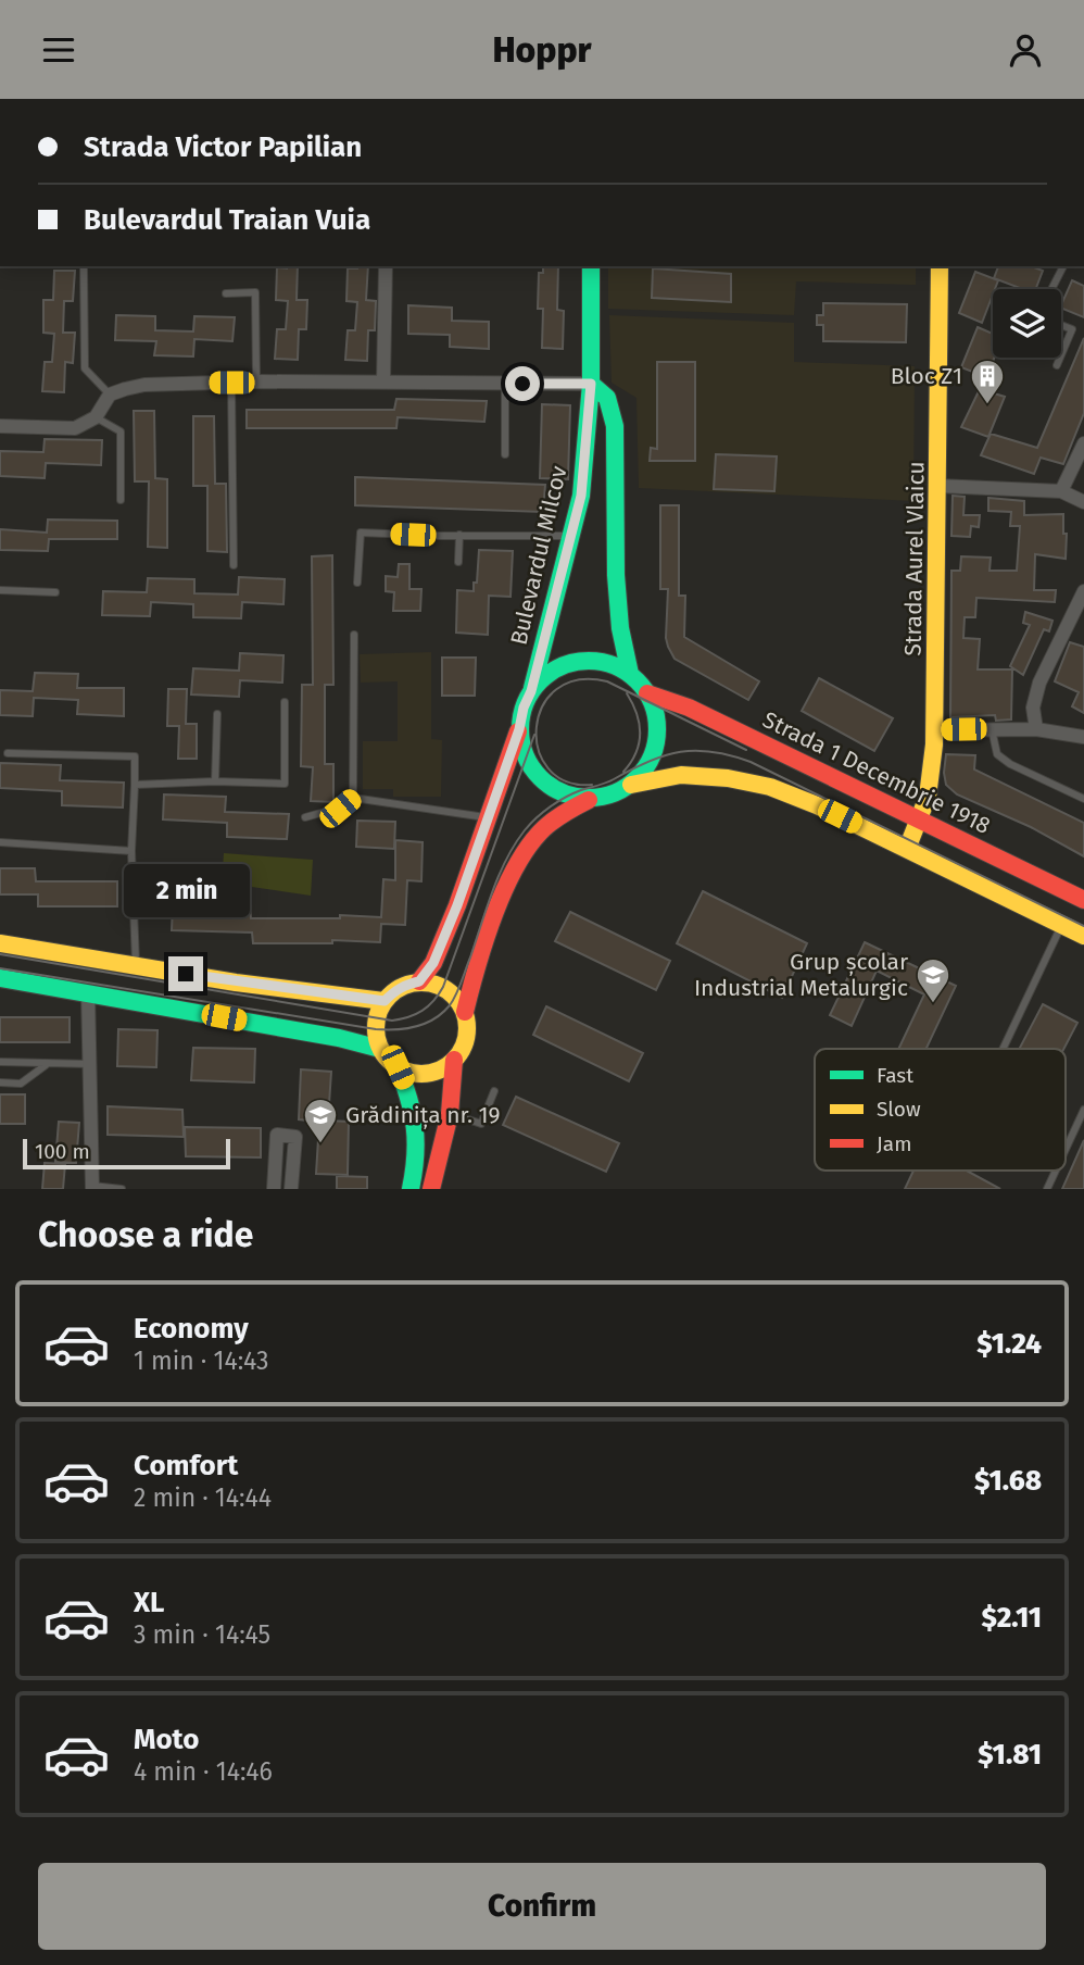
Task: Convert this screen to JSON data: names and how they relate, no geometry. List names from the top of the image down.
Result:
{
  "streets": {
    "main road": ["Bulevardul Milcov", "Strada Aurel Vlaicu", "Strada 1 Decembrie 1918"]
  },
  "crossings": [
    ["Bulevardul Milcov", "Strada 1 Decembrie 1918"],
    ["Strada Aurel Vlaicu", "Strada 1 Decembrie 1918"]
  ],
  "places": {
    "building": ["Bloc Z1"],
    "school or university": ["Grup școlar Industrial Metalurgic", "Grădinița nr. 19"]
  },
  "legend": ["Fast", "Slow", "Jam"],
  "scale_bar": "100 m",
  "page": {
    "header": "Hoppr",
    "banner": ["Strada Victor Papilian", "Bulevardul Traian Vuia"],
    "bubble": "2 min",
    "scale": "100 m",
    "heading": "Choose a ride",
    "list": [
      {
        "name": "Economy",
        "note": "1 min · 14:43",
        "value": "$1.24"
      },
      {
        "name": "Comfort",
        "note": "2 min · 14:44",
        "value": "$1.68"
      },
      {
        "name": "XL",
        "note": "3 min · 14:45",
        "value": "$2.11"
      },
      {
        "name": "Moto",
        "note": "4 min · 14:46",
        "value": "$1.81"
      }
    ],
    "buttons": "Confirm"
  }
}
